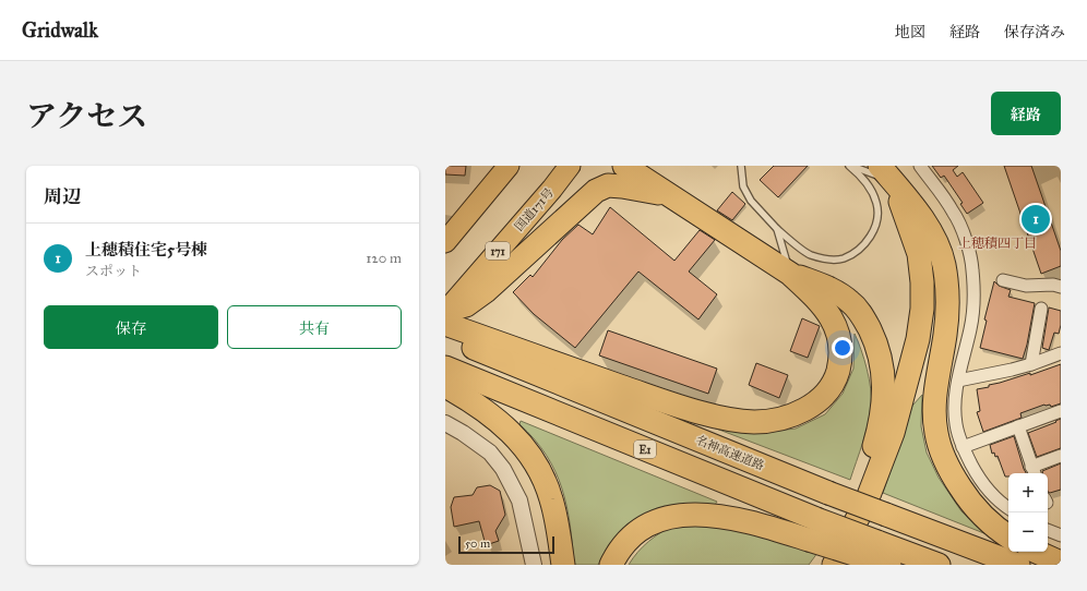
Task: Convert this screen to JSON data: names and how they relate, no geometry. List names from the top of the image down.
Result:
{
  "streets": {
    "highway": [
      "国道171号",
      "171",
      "E1",
      "名神高速道路"
    ]
  },
  "districts": ["上穂積四丁目"],
  "scale_bar": "50 m",
  "page": {
    "header": "Gridwalk",
    "nav": ["地図", "経路", "保存済み"],
    "title": "アクセス",
    "buttons": [
      "経路",
      ["保存", "共有"]
    ],
    "heading": "周辺",
    "pins": "1",
    "list": [
      {
        "mark": "1",
        "name": "上穂積住宅5号棟",
        "note": "スポット",
        "value": "120 m"
      }
    ],
    "map_buttons": ["+", "−"],
    "scale": "50 m"
  }
}
